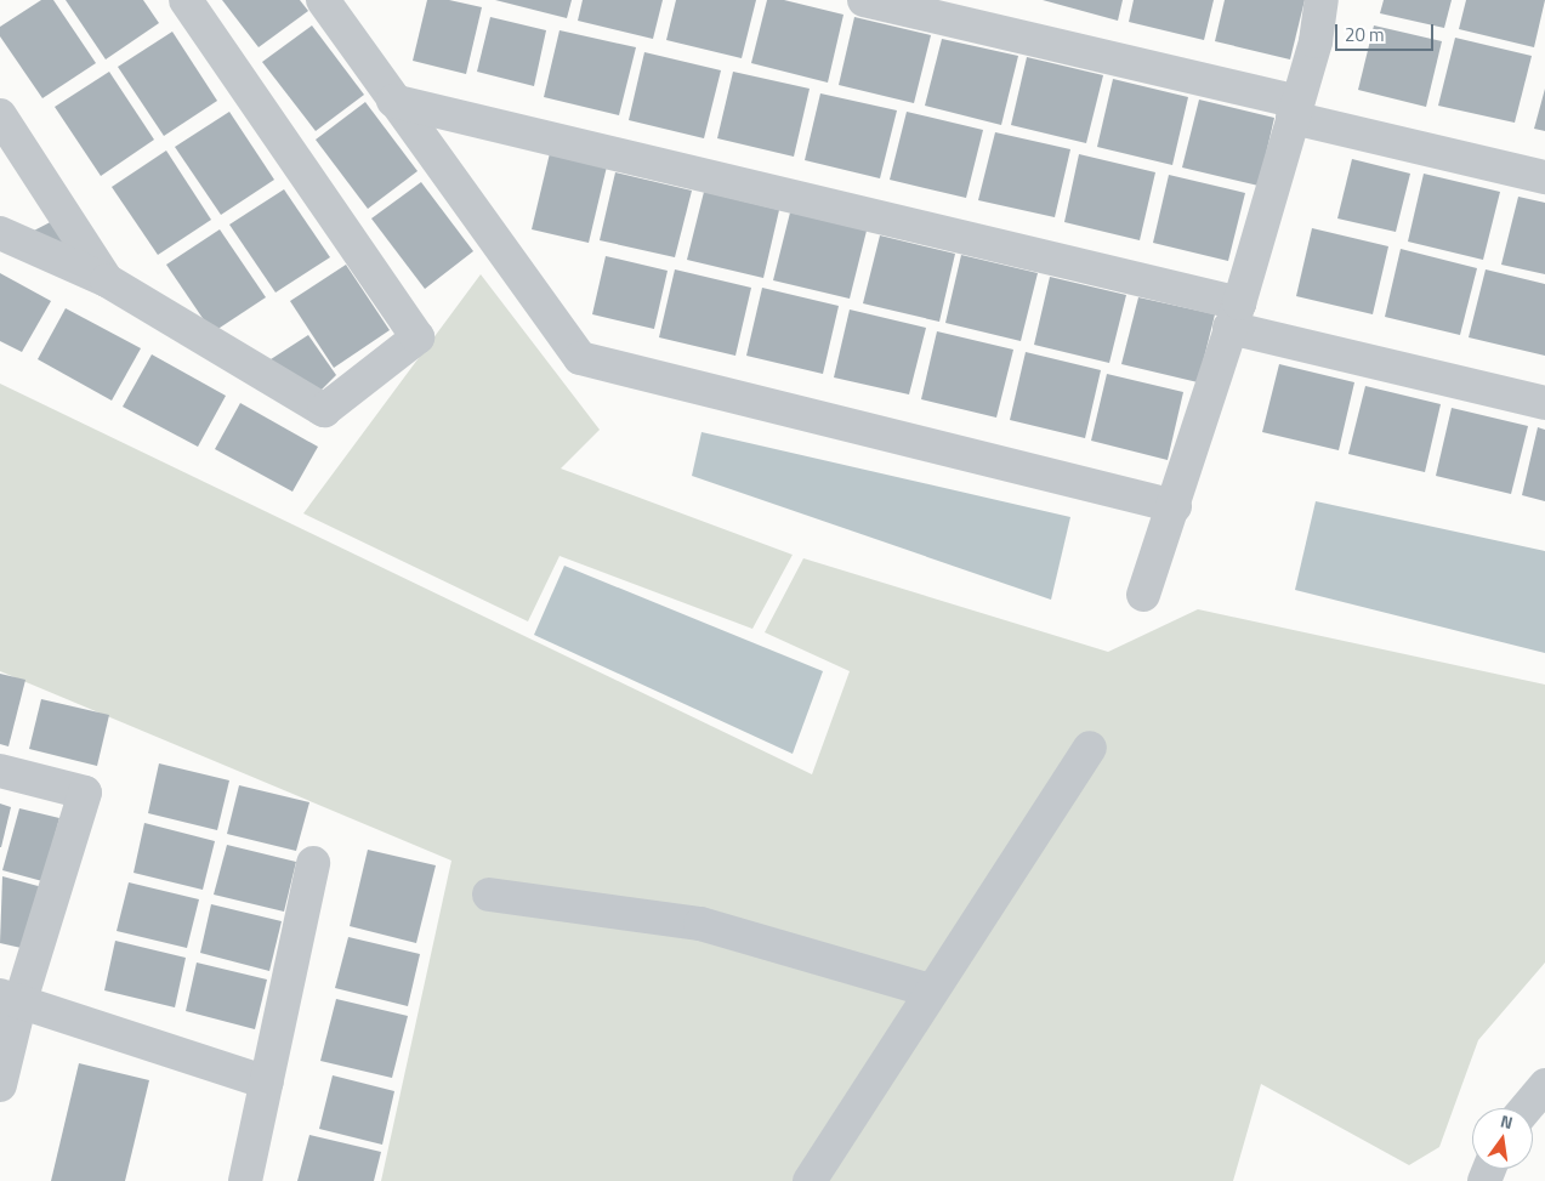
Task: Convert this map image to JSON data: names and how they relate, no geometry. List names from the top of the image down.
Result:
{
  "scale_bar": "20 m",
  "north": "top"
}
